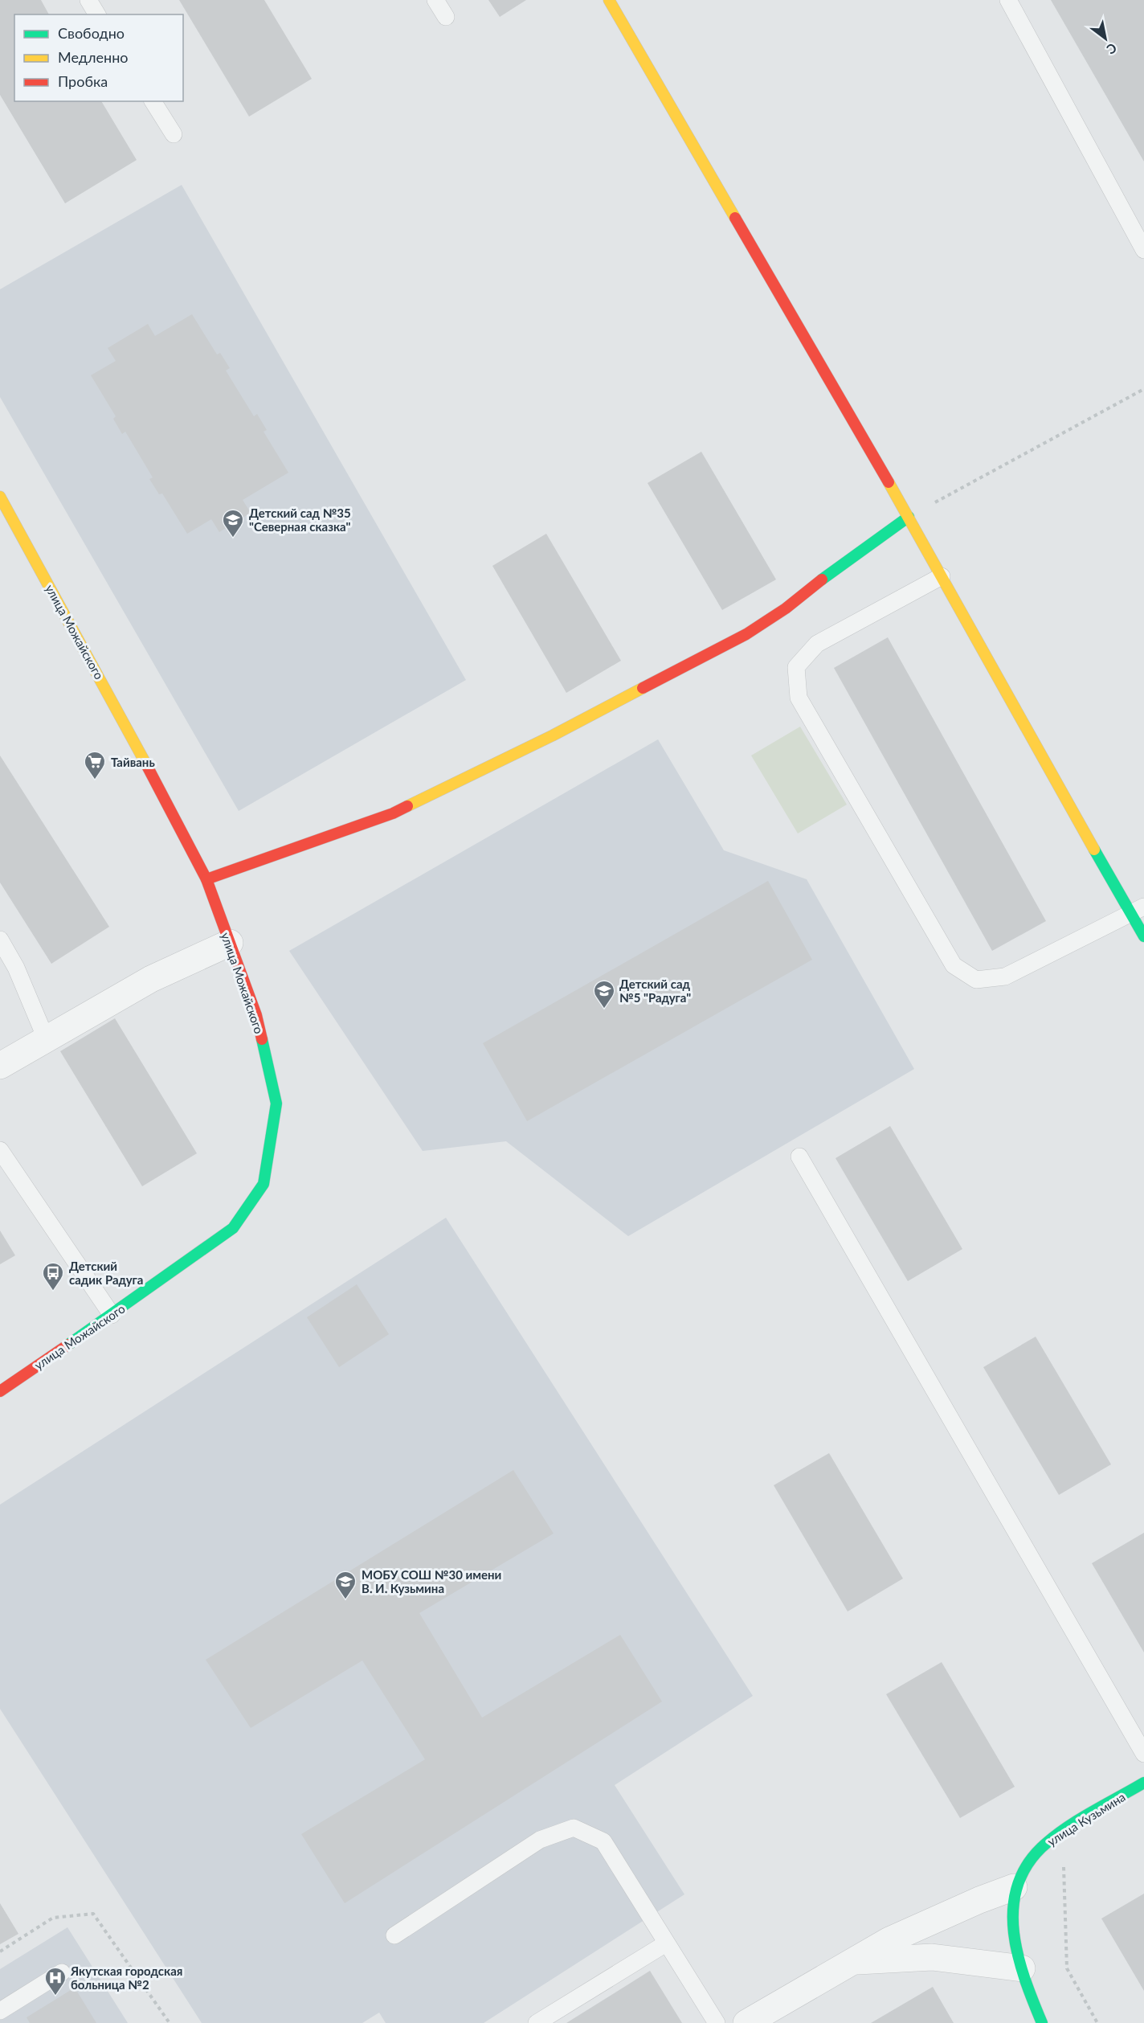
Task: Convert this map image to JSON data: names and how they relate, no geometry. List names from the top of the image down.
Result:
{
  "streets": {
    "street": ["улица Можайского", "улица Кузьмина"]
  },
  "places": {
    "school or university": ["Детский сад №35 \"Северная сказка\"", "Детский сад №5 \"Радуга\"", "МОБУ СОШ №30 имени В. И. Кузьмина"],
    "supermarket": ["Тайвань"],
    "bus stop": ["Детский садик Радуга"],
    "hospital": ["Якутская городская больница №2"]
  },
  "legend": ["Свободно", "Медленно", "Пробка"],
  "north": "bottom right"
}
